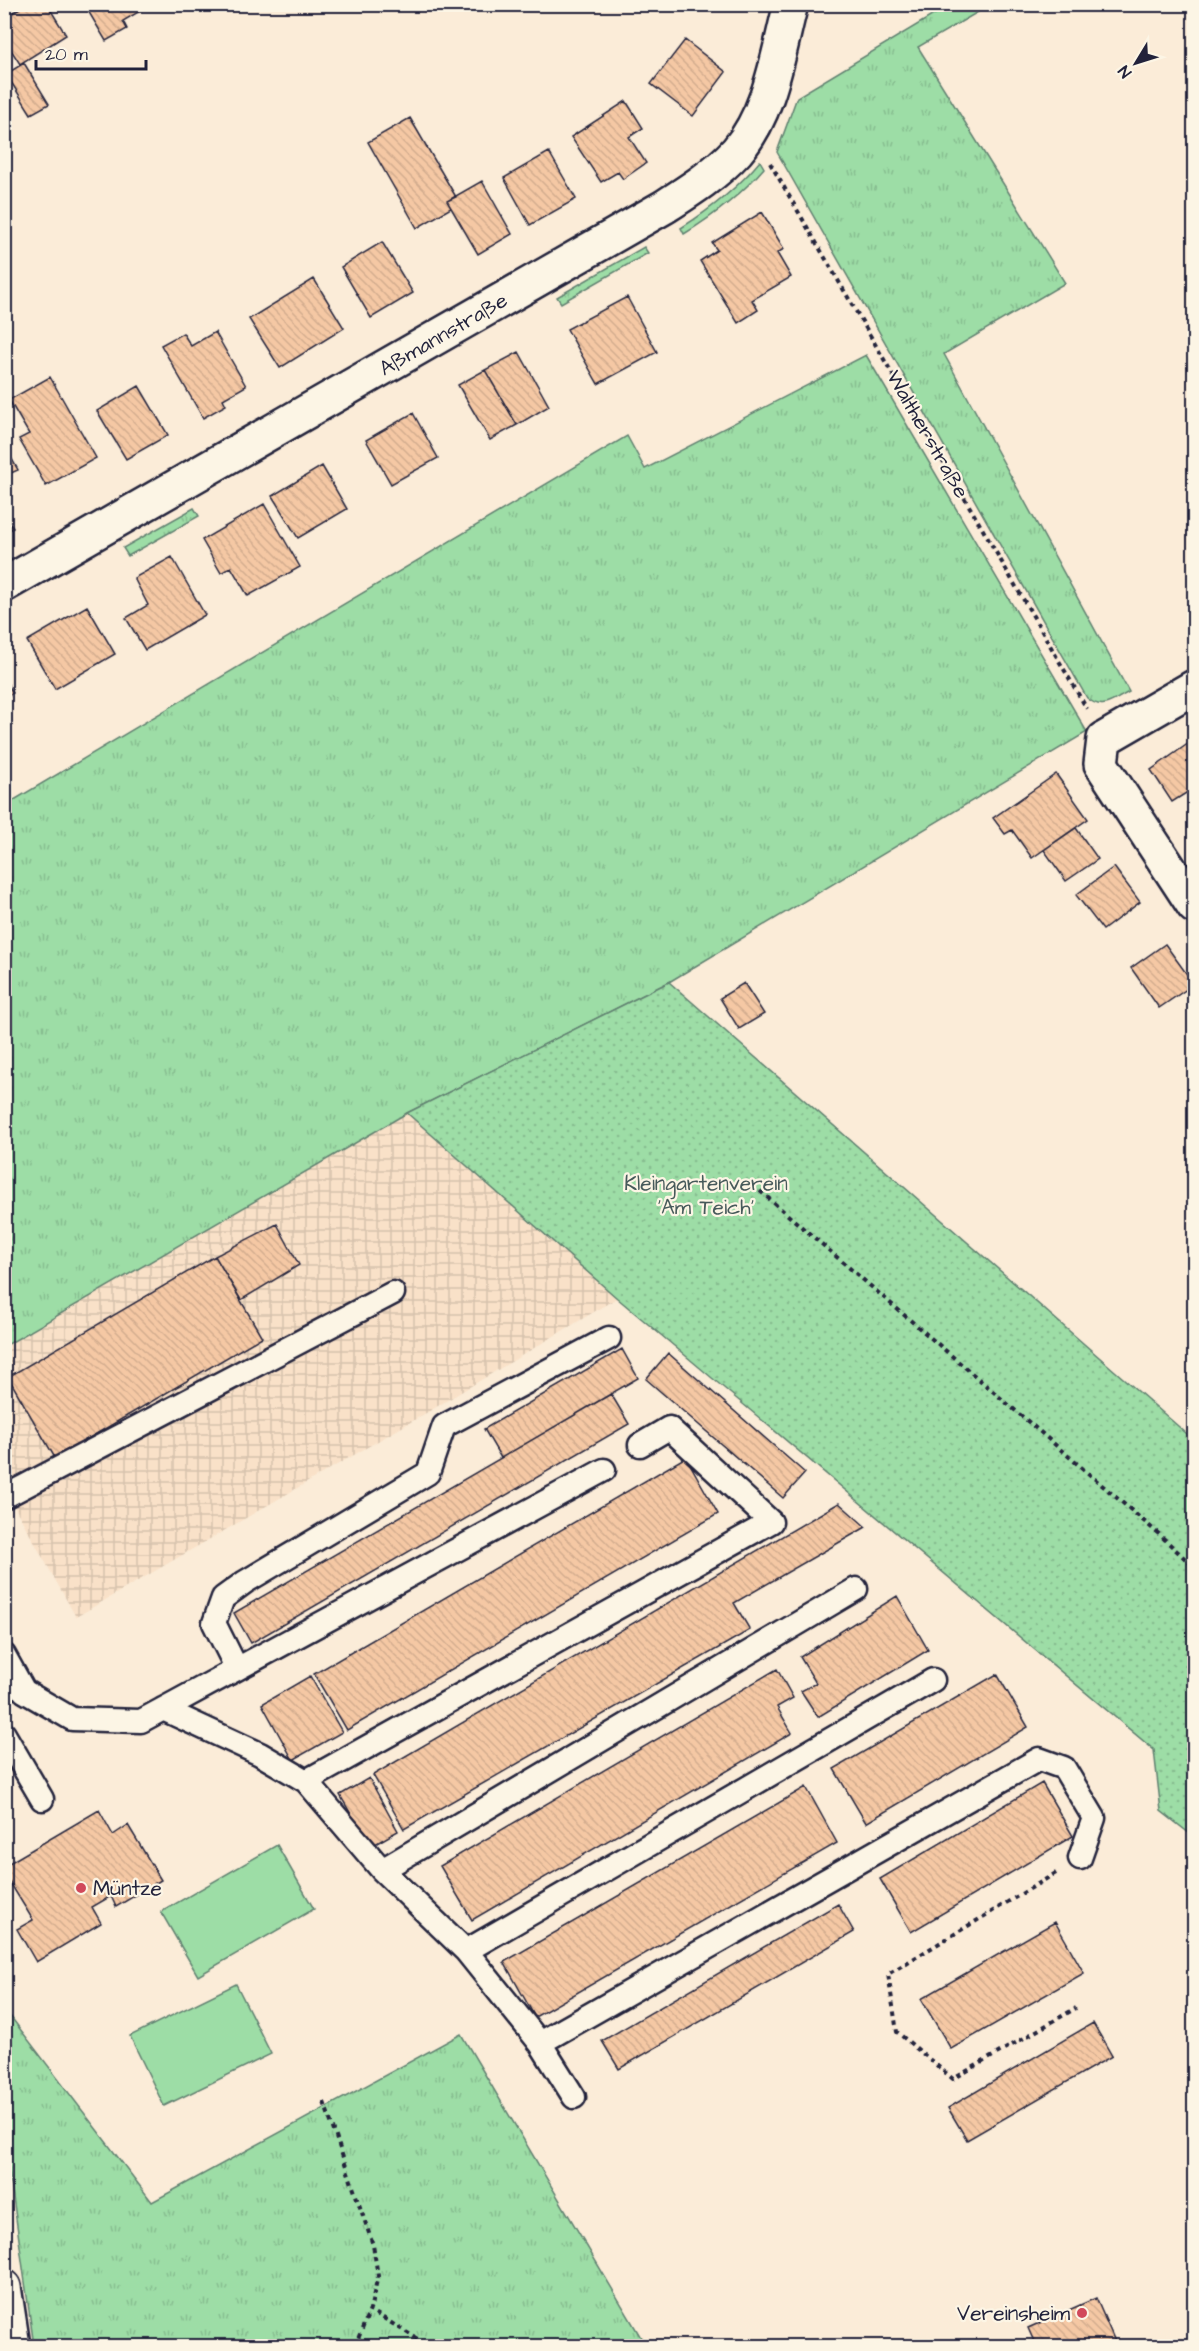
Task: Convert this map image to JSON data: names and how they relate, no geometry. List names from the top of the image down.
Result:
{
  "streets": {
    "street": ["Aßmannstraße"],
    "path": ["Waltherstraße"]
  },
  "crossings": [
    ["Aßmannstraße", "Waltherstraße"]
  ],
  "parks": ["Kleingartenverein 'Am Teich'"],
  "places": ["Müntze", "Vereinsheim"],
  "scale_bar": "20 m",
  "north": "bottom left"
}
